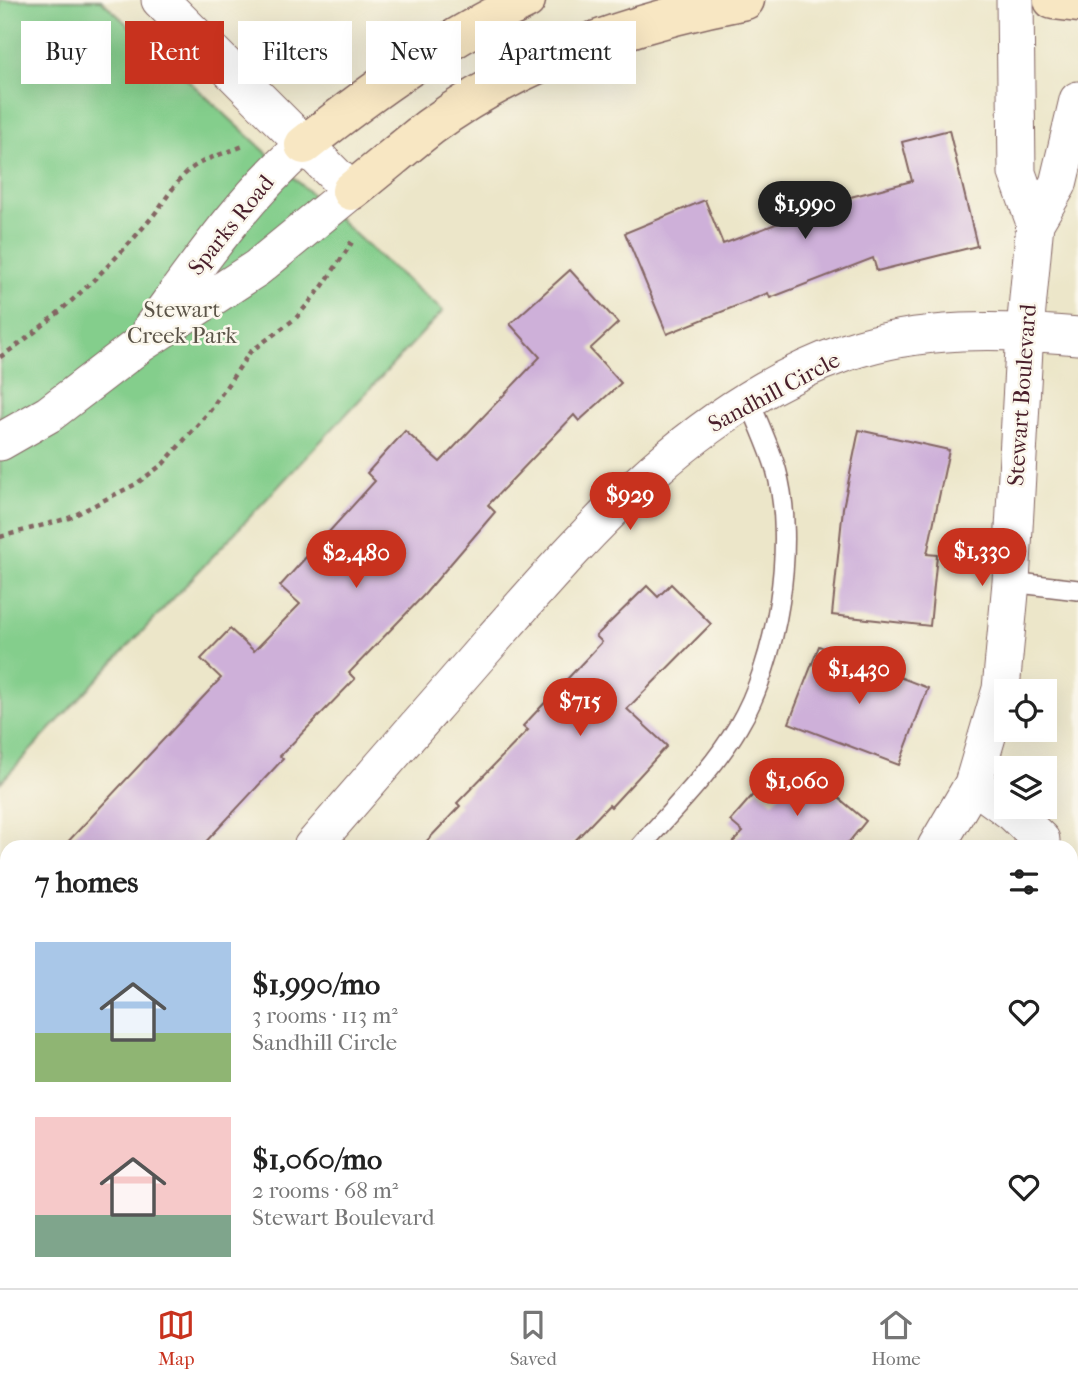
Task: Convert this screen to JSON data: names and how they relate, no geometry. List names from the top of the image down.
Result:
{
  "streets": {
    "street": ["Sparks Road", "Sandhill Circle", "Stewart Boulevard"]
  },
  "crossings": [
    ["Sandhill Circle", "Stewart Boulevard"]
  ],
  "parks": ["Stewart Creek Park"],
  "page": {
    "chip": [
      "Buy",
      "Rent",
      "Filters",
      "New",
      "Apartment"
    ],
    "price": [
      "$1,990",
      "$929",
      "$1,330",
      "$2,480",
      "$1,430",
      "$715",
      "$1,060"
    ],
    "heading": "7 homes",
    "list": [
      {
        "name": "$1,990/mo",
        "note": "3 rooms · 113 m² · Sandhill Circle"
      },
      {
        "name": "$1,060/mo",
        "note": "2 rooms · 68 m² · Stewart Boulevard"
      }
    ],
    "tabs": ["Map", "Saved", "Home"]
  }
}
